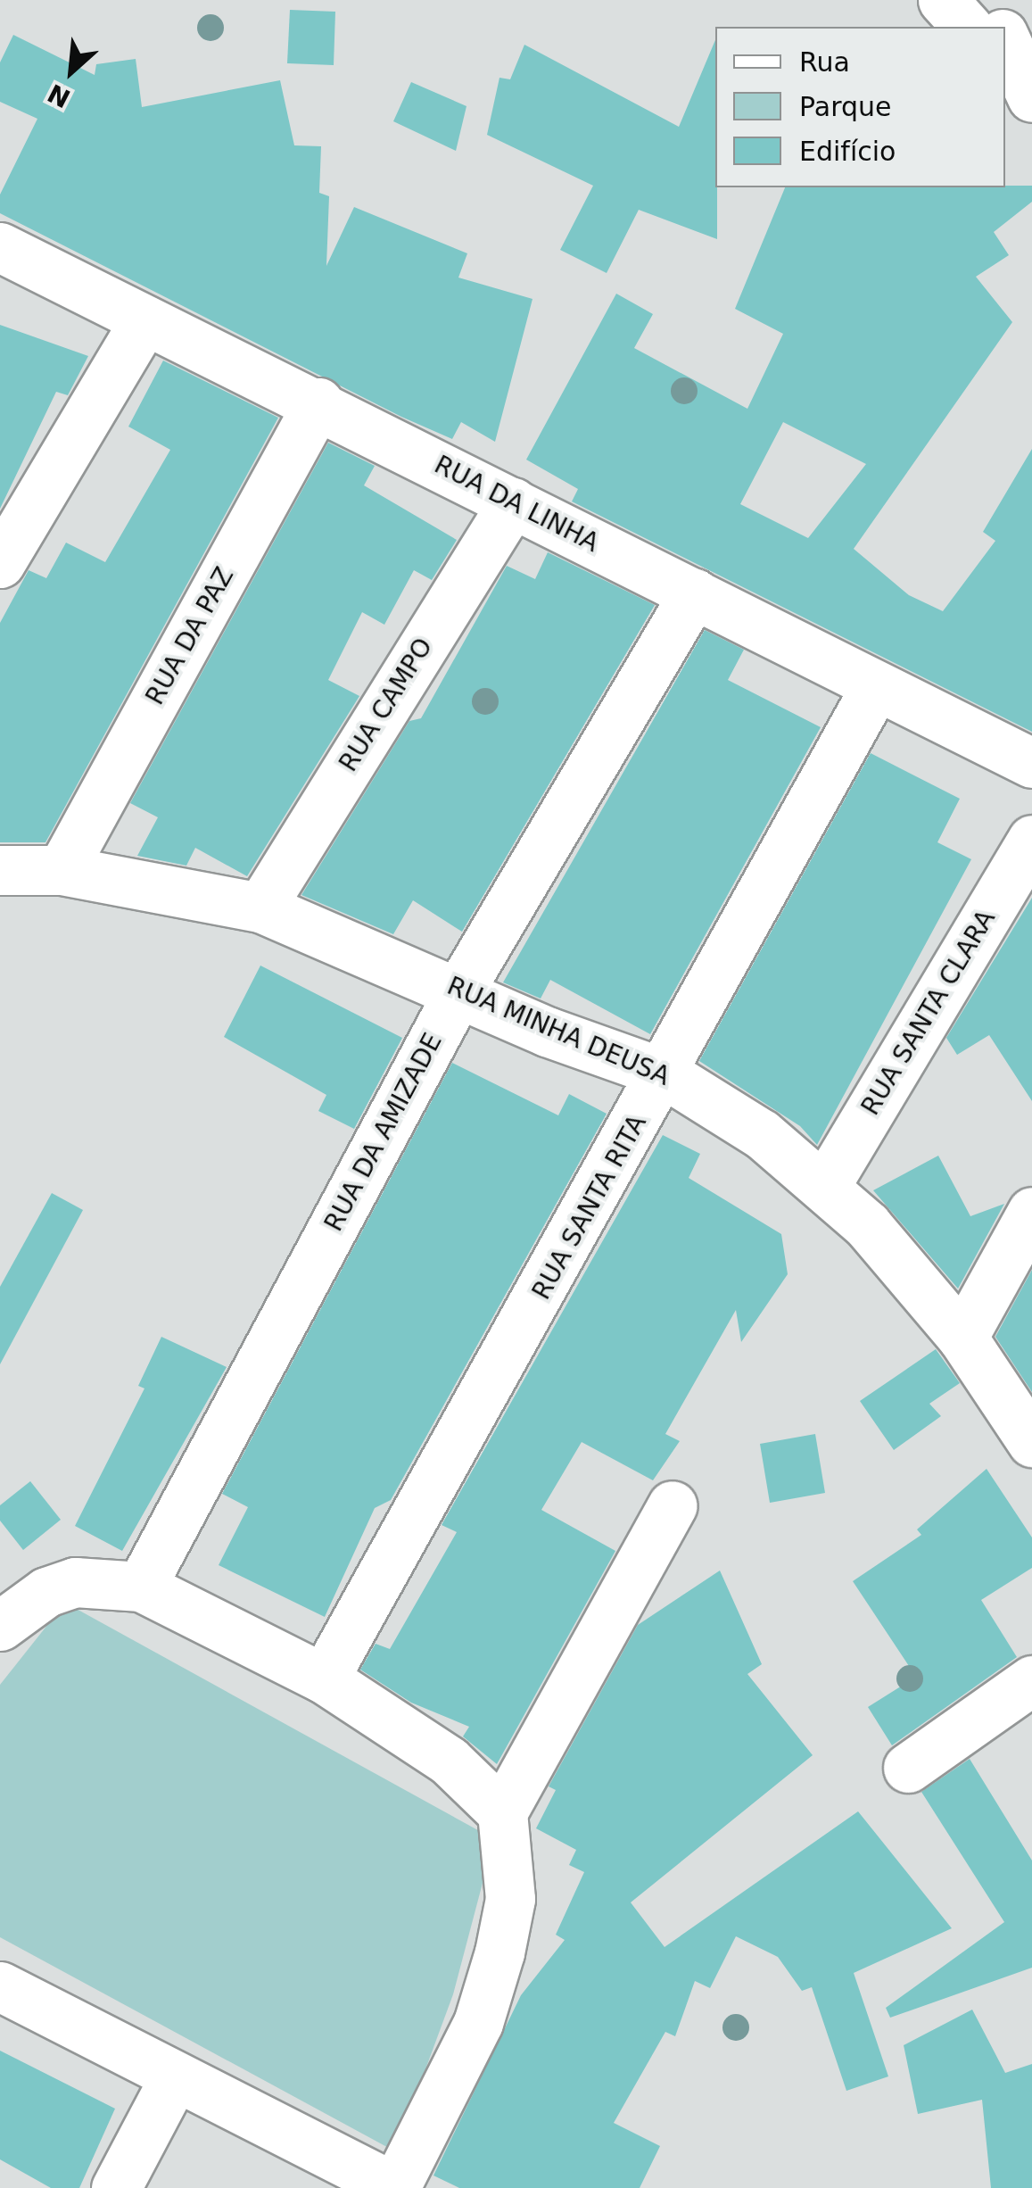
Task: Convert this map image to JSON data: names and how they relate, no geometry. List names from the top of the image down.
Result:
{
  "streets": {
    "street": [
      "RUA DA LINHA",
      "RUA DA PAZ",
      "RUA CAMPO",
      "RUA SANTA CLARA",
      "RUA MINHA DEUSA",
      "RUA DA AMIZADE",
      "RUA SANTA RITA"
    ]
  },
  "crossings": [
    ["RUA DA LINHA", "RUA DA PAZ"],
    ["RUA DA LINHA", "RUA CAMPO"],
    ["RUA DA LINHA", "RUA DA AMIZADE"],
    ["RUA DA LINHA", "RUA SANTA RITA"],
    ["RUA DA PAZ", "RUA MINHA DEUSA"],
    ["RUA CAMPO", "RUA MINHA DEUSA"],
    ["RUA SANTA CLARA", "RUA MINHA DEUSA"],
    ["RUA MINHA DEUSA", "RUA DA AMIZADE"],
    ["RUA MINHA DEUSA", "RUA SANTA RITA"]
  ],
  "legend": ["Rua", "Parque", "Edifício"],
  "north": "bottom left"
}
